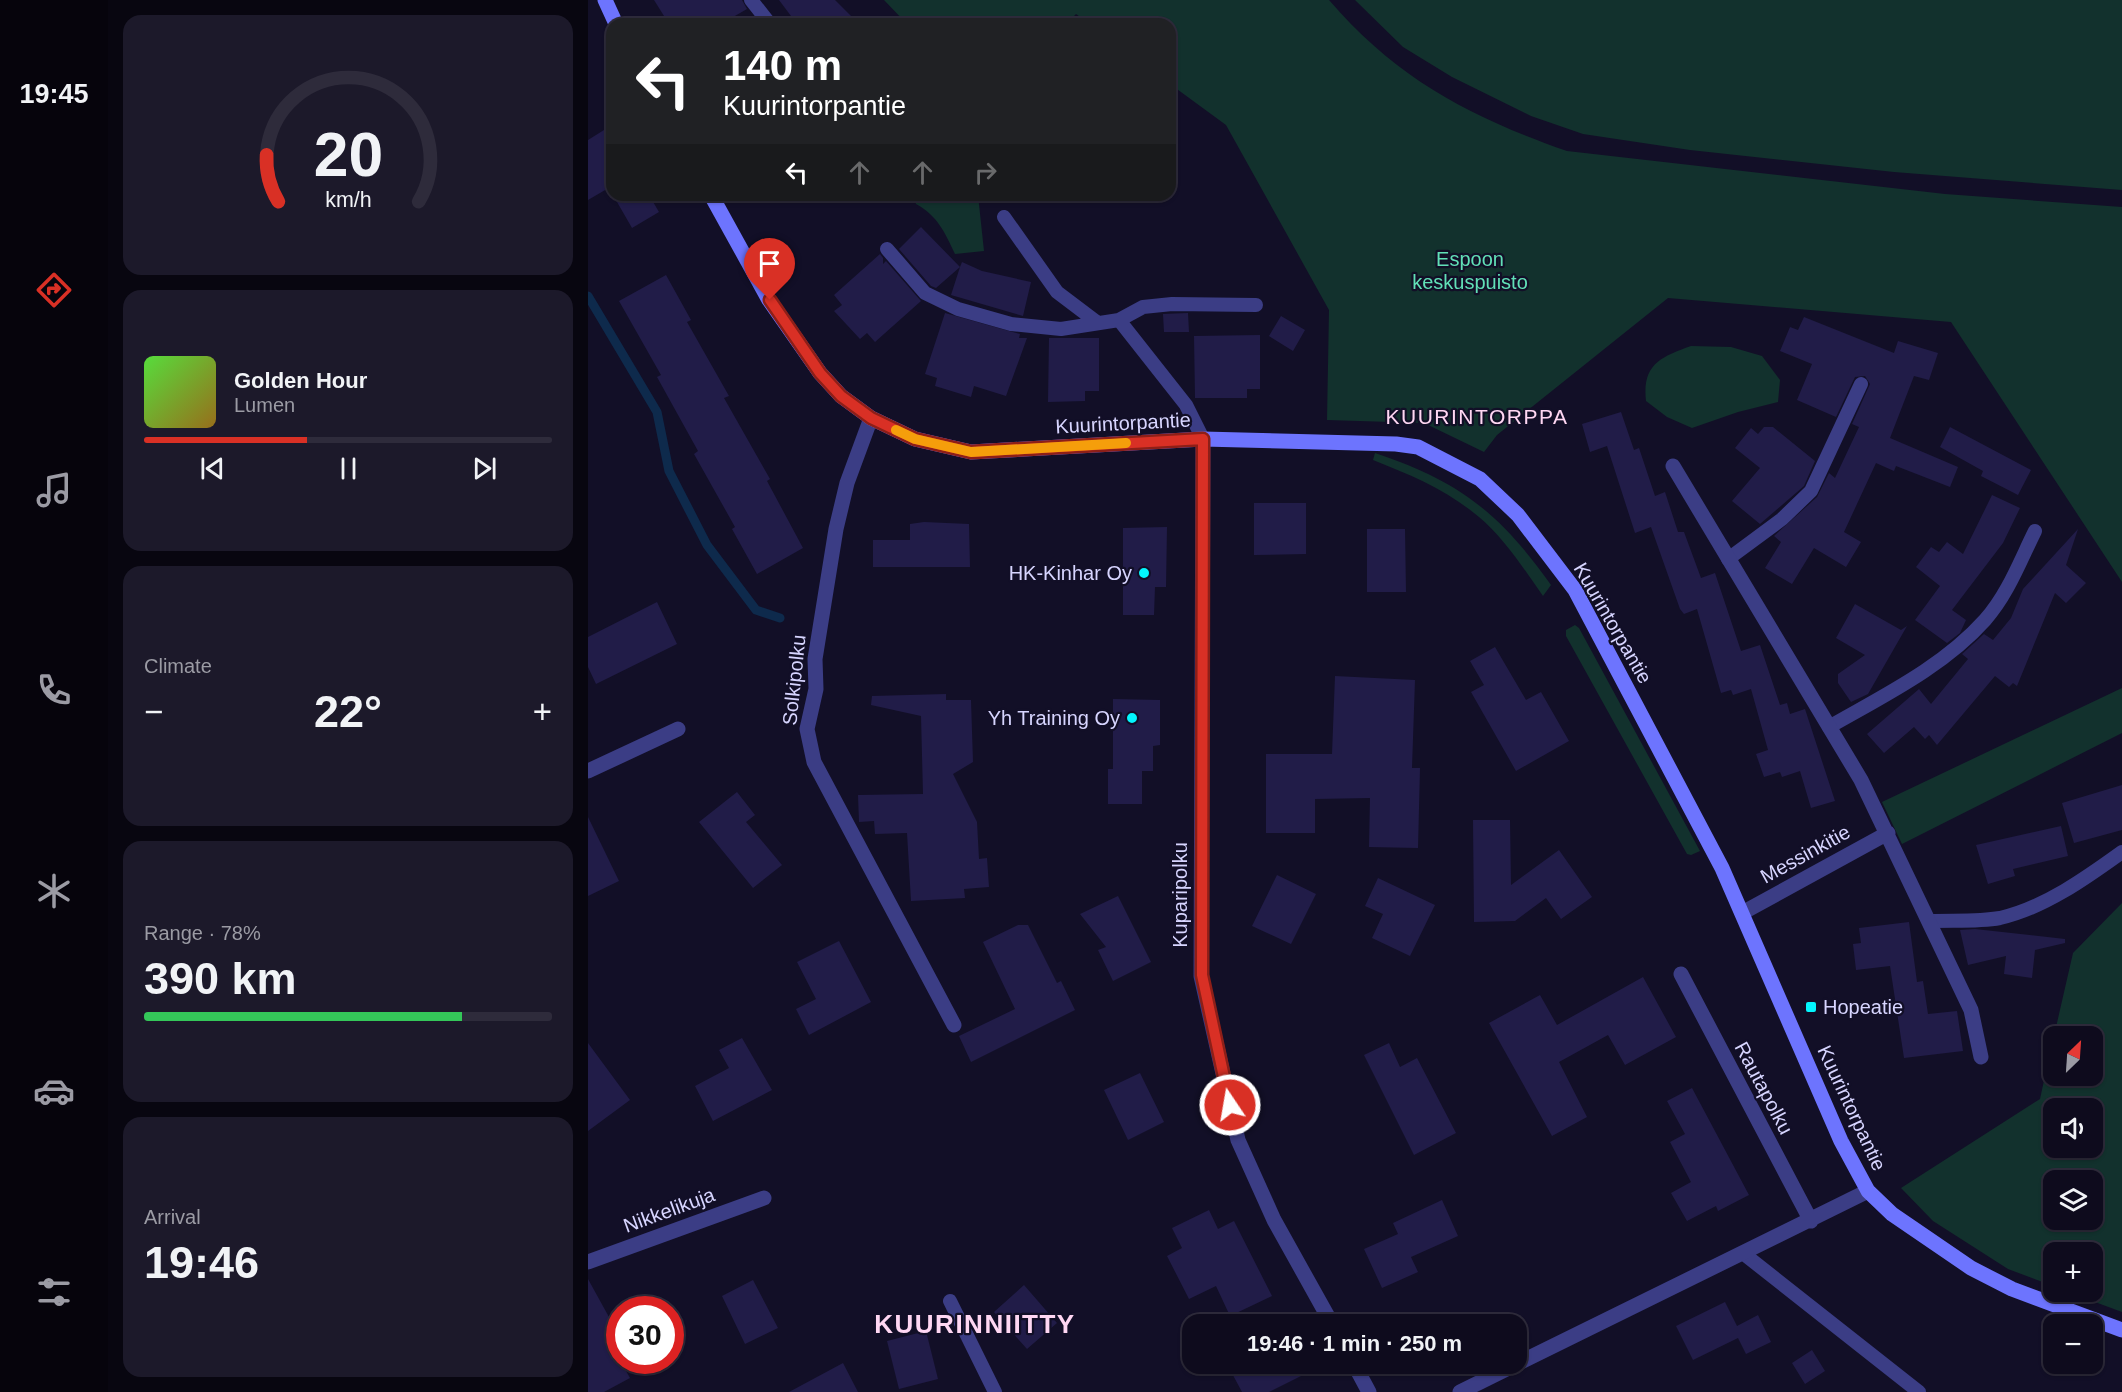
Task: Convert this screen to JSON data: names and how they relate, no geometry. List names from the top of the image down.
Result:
{
  "streets": {
    "street": [
      "Kuurintorpantie",
      "Solkipolku",
      "Messinkitie",
      "Kuparipolku",
      "Rautapolku",
      "Nikkelikuja"
    ]
  },
  "crossings": [
    ["Kuurintorpantie", "Solkipolku"],
    ["Kuurintorpantie", "Messinkitie"],
    ["Kuurintorpantie", "Kuparipolku"]
  ],
  "districts": ["KUURINTORPPA", "KUURINNIITTY"],
  "parks": ["Espoon keskuspuisto"],
  "places": {
    "other": ["HK-Kinhar Oy", "Yh Training Oy"],
    "transit": ["Hopeatie"]
  },
  "north": "top right",
  "page": {
    "tabs": "19:45",
    "turn": ["140 m", "Kuurintorpantie"],
    "song": ["Golden Hour", "Lumen"],
    "tile": [
      "Climate",
      ["Range · 78%", "390 km"],
      ["Arrival", "19:46"]
    ],
    "heat": ["−", "22°", "+"],
    "map_buttons": ["+", "−"],
    "limit": "30",
    "trip": "19:46 · 1 min · 250 m",
    "gauge": ["20", "km/h"]
  }
}
